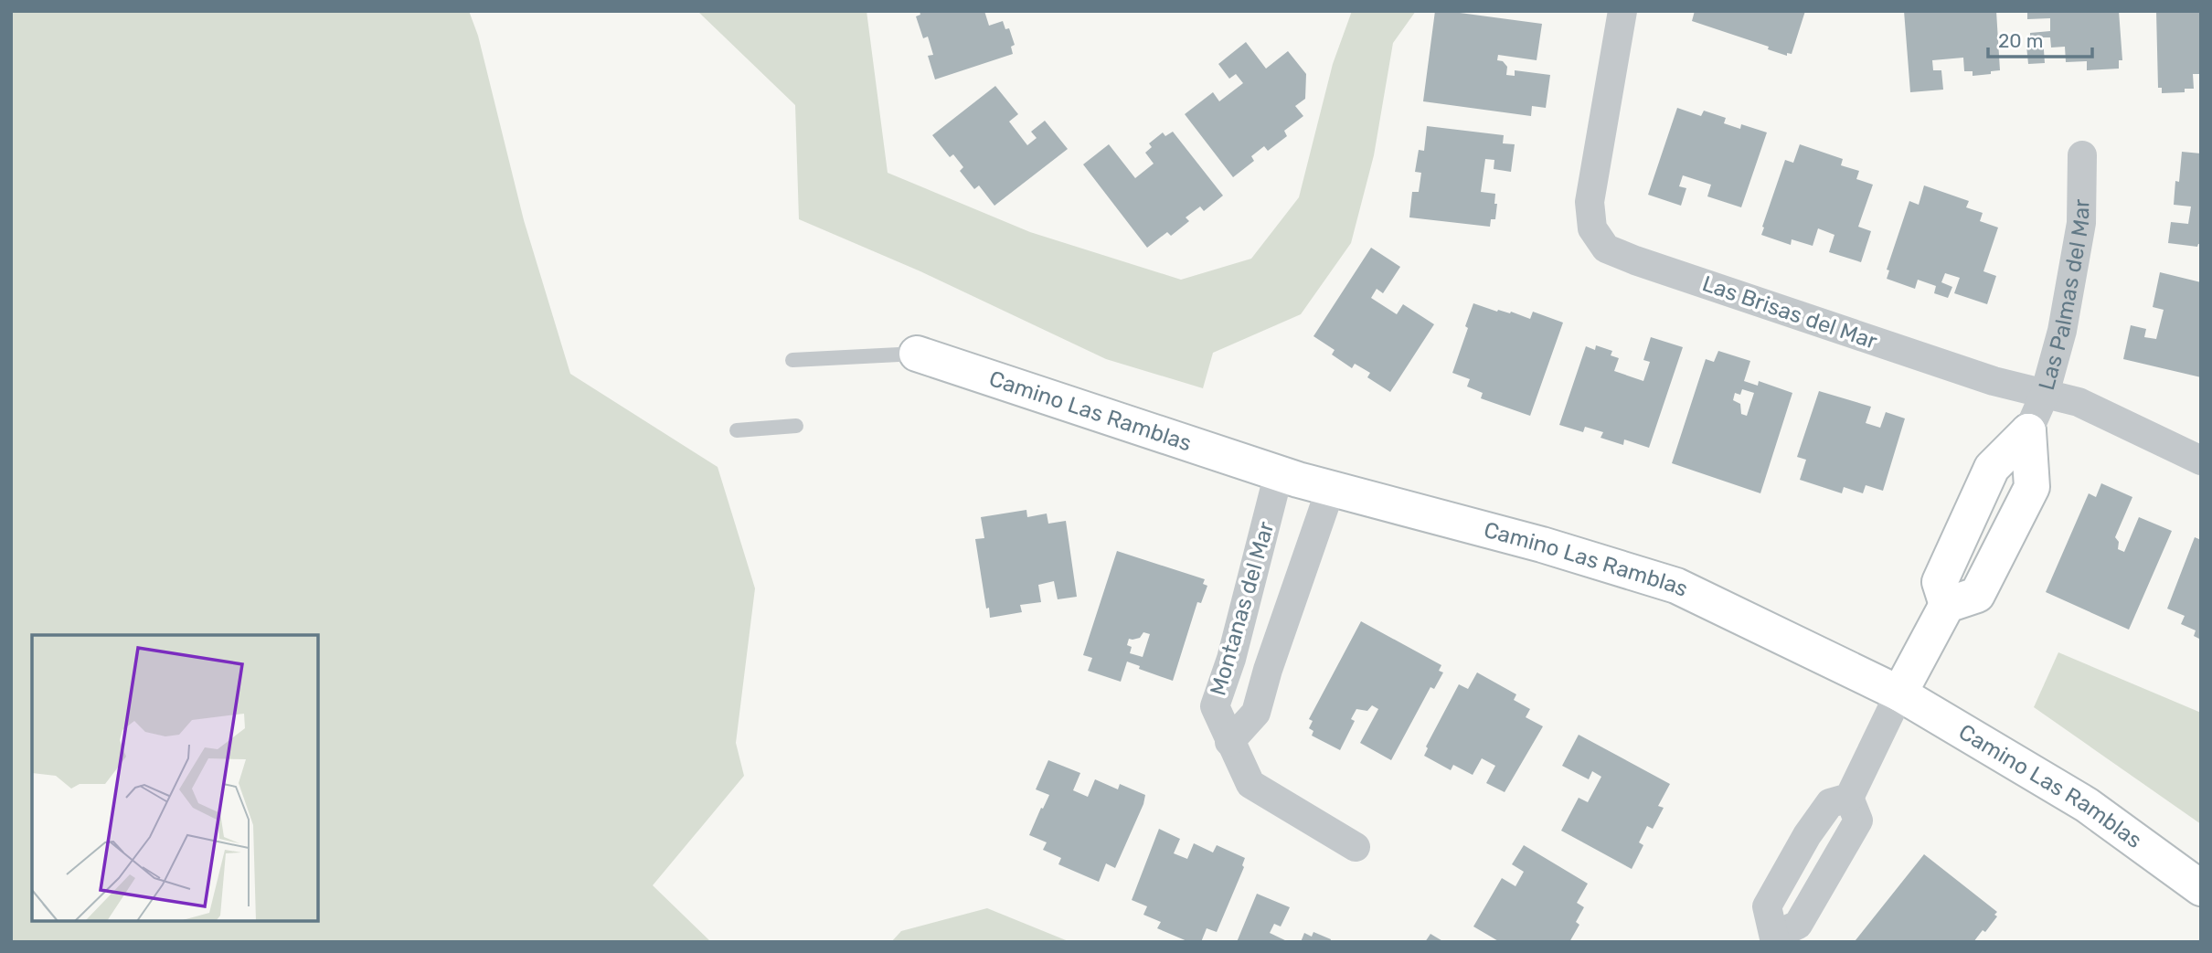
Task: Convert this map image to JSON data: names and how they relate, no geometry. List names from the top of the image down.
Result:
{
  "streets": {
    "street": [
      "Las Palmas del Mar",
      "Las Brisas del Mar",
      "Camino Las Ramblas",
      "Montanas del Mar"
    ]
  },
  "crossings": [
    ["Las Palmas del Mar", "Las Brisas del Mar"],
    ["Camino Las Ramblas", "Montanas del Mar"]
  ],
  "scale_bar": "20 m"
}
